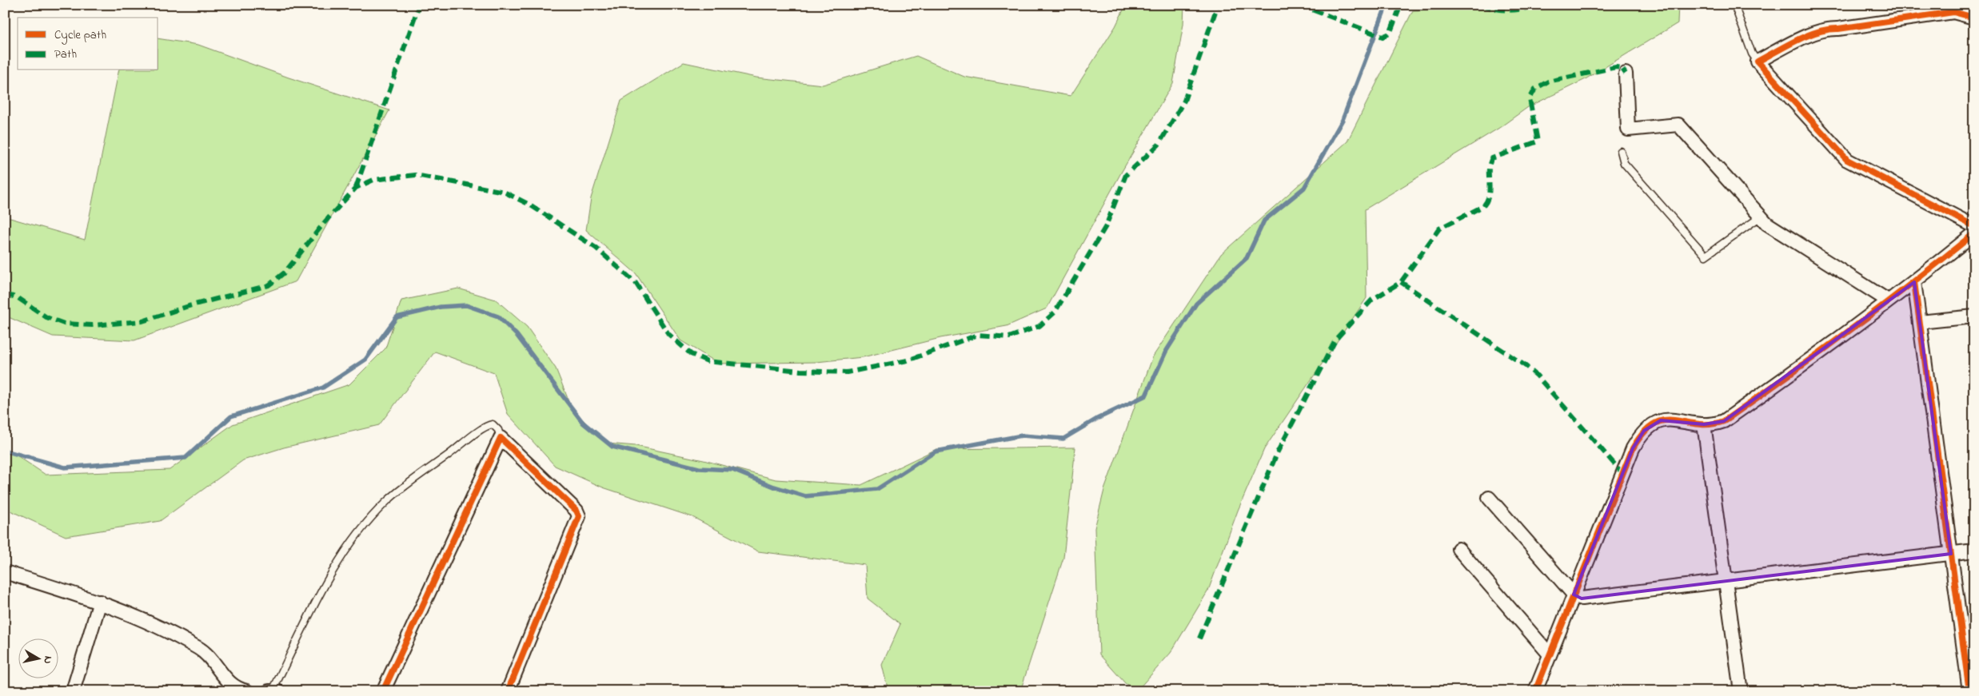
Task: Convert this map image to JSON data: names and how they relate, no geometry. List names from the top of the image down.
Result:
{
  "legend": ["Cycle path", "Path"],
  "north": "right"
}
